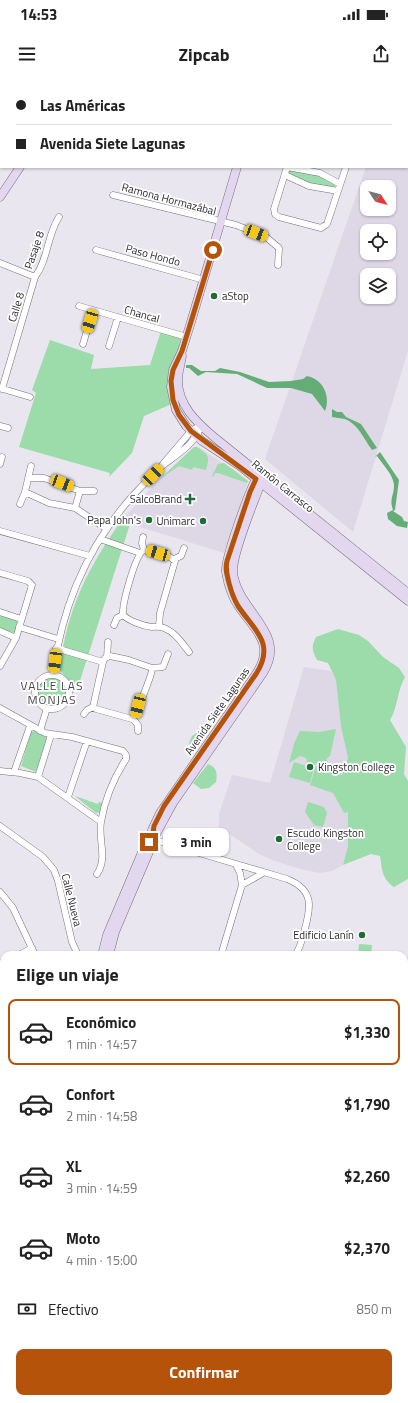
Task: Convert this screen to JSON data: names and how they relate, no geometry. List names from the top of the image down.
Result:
{
  "streets": {
    "main road": ["Ramón Carrasco", "Avenida Siete Lagunas"],
    "street": [
      "Ramona Hormazábal",
      "Pasaje 8",
      "Paso Hondo",
      "Calle 8",
      "Chancal",
      "Calle Nueva"
    ]
  },
  "crossings": [
    ["Ramona Hormazábal", "Ramón Carrasco"],
    ["Pasaje 8", "Calle 8"],
    ["Paso Hondo", "Ramón Carrasco"],
    ["Chancal", "Ramón Carrasco"],
    ["Ramón Carrasco", "Avenida Siete Lagunas"]
  ],
  "districts": ["VALLE LAS MONJAS"],
  "places": {
    "other": [
      "aStop",
      "Papa John's",
      "Unimarc",
      "Kingston College",
      "Escudo Kingston College",
      "Edificio Lanín"
    ],
    "health": ["SalcoBrand"]
  },
  "north": "bottom right",
  "page": {
    "status": "14:53",
    "header": "Zipcab",
    "banner": ["Las Américas", "Avenida Siete Lagunas"],
    "bubble": "3 min",
    "heading": "Elige un viaje",
    "list": [
      {
        "name": "Económico",
        "note": "1 min · 14:57",
        "value": "$1,330"
      },
      {
        "name": "Confort",
        "note": "2 min · 14:58",
        "value": "$1,790"
      },
      {
        "name": "XL",
        "note": "3 min · 14:59",
        "value": "$2,260"
      },
      {
        "name": "Moto",
        "note": "4 min · 15:00",
        "value": "$2,370"
      }
    ],
    "pay": ["Efectivo", "850 m"],
    "buttons": "Confirmar"
  }
}
